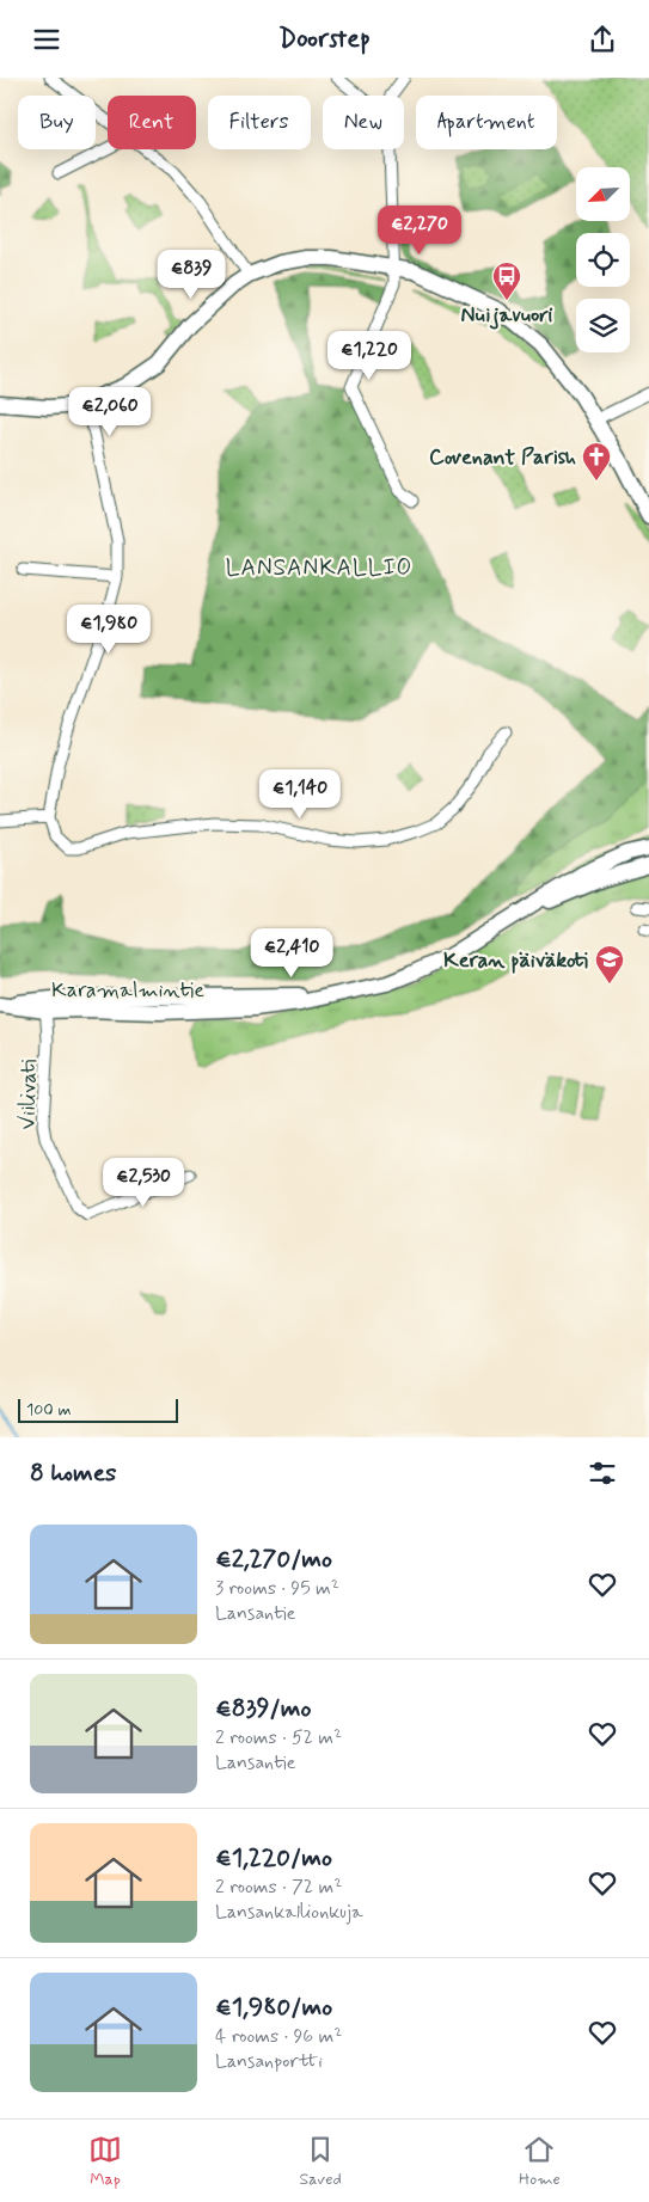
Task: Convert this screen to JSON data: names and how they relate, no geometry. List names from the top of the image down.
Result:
{
  "streets": {
    "street": ["Karamalmintie", "Viilivati"]
  },
  "crossings": [
    ["Karamalmintie", "Viilivati"]
  ],
  "districts": ["LANSANKALLIO"],
  "places": {
    "bus stop": ["Nuijavuori"],
    "church": ["Covenant Parish"],
    "school or university": ["Keran päiväkoti"]
  },
  "scale_bar": "100 m",
  "north": "bottom left",
  "page": {
    "header": "Doorstep",
    "chip": [
      "Buy",
      "Rent",
      "Filters",
      "New",
      "Apartment"
    ],
    "price": [
      "€2,270",
      "€839",
      "€1,220",
      "€2,060",
      "€1,980",
      "€1,140",
      "€2,410",
      "€2,530"
    ],
    "scale": "100 m",
    "heading": "8 homes",
    "list": [
      {
        "name": "€2,270/mo",
        "note": "3 rooms · 95 m² · Lansantie"
      },
      {
        "name": "€839/mo",
        "note": "2 rooms · 52 m² · Lansantie"
      },
      {
        "name": "€1,220/mo",
        "note": "2 rooms · 72 m² · Lansankallionkuja"
      },
      {
        "name": "€1,980/mo",
        "note": "4 rooms · 96 m² · Lansanportti"
      }
    ],
    "tabs": ["Map", "Saved", "Home"]
  }
}
